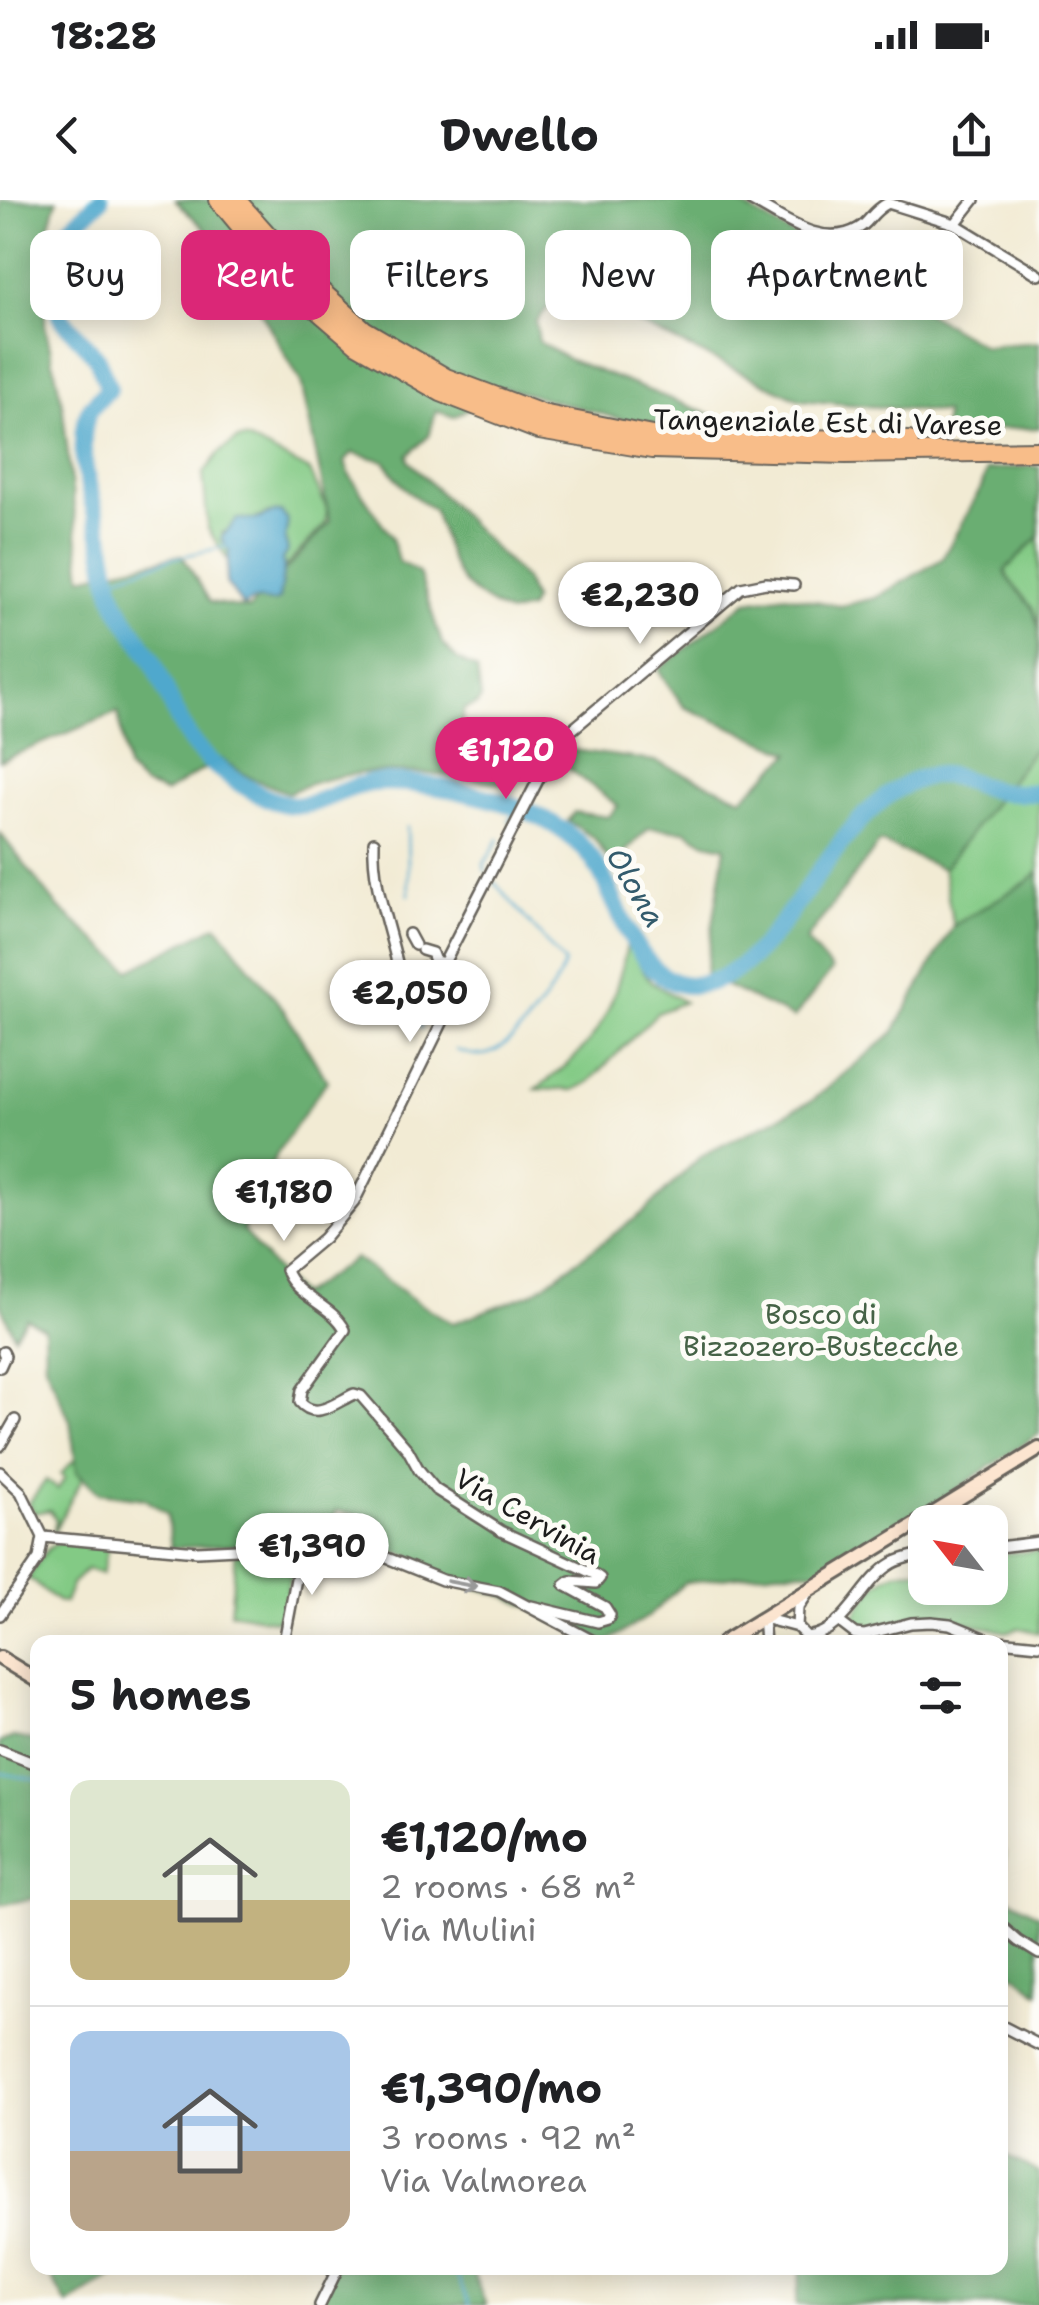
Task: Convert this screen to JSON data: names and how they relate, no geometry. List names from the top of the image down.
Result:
{
  "streets": {
    "highway": ["Tangenziale Est di Varese"],
    "street": ["Via Cervinia"]
  },
  "water": ["Olona"],
  "parks": ["Bosco di Bizzozero-Bustecche"],
  "north": "top left",
  "page": {
    "status": "18:28",
    "header": "Dwello",
    "chip": [
      "Buy",
      "Rent",
      "Filters",
      "New",
      "Apartment"
    ],
    "price": [
      "€2,230",
      "€1,120",
      "€2,050",
      "€1,180",
      "€1,390"
    ],
    "heading": "5 homes",
    "list": [
      {
        "name": "€1,120/mo",
        "note": "2 rooms · 68 m² · Via Mulini"
      },
      {
        "name": "€1,390/mo",
        "note": "3 rooms · 92 m² · Via Valmorea"
      }
    ]
  }
}
